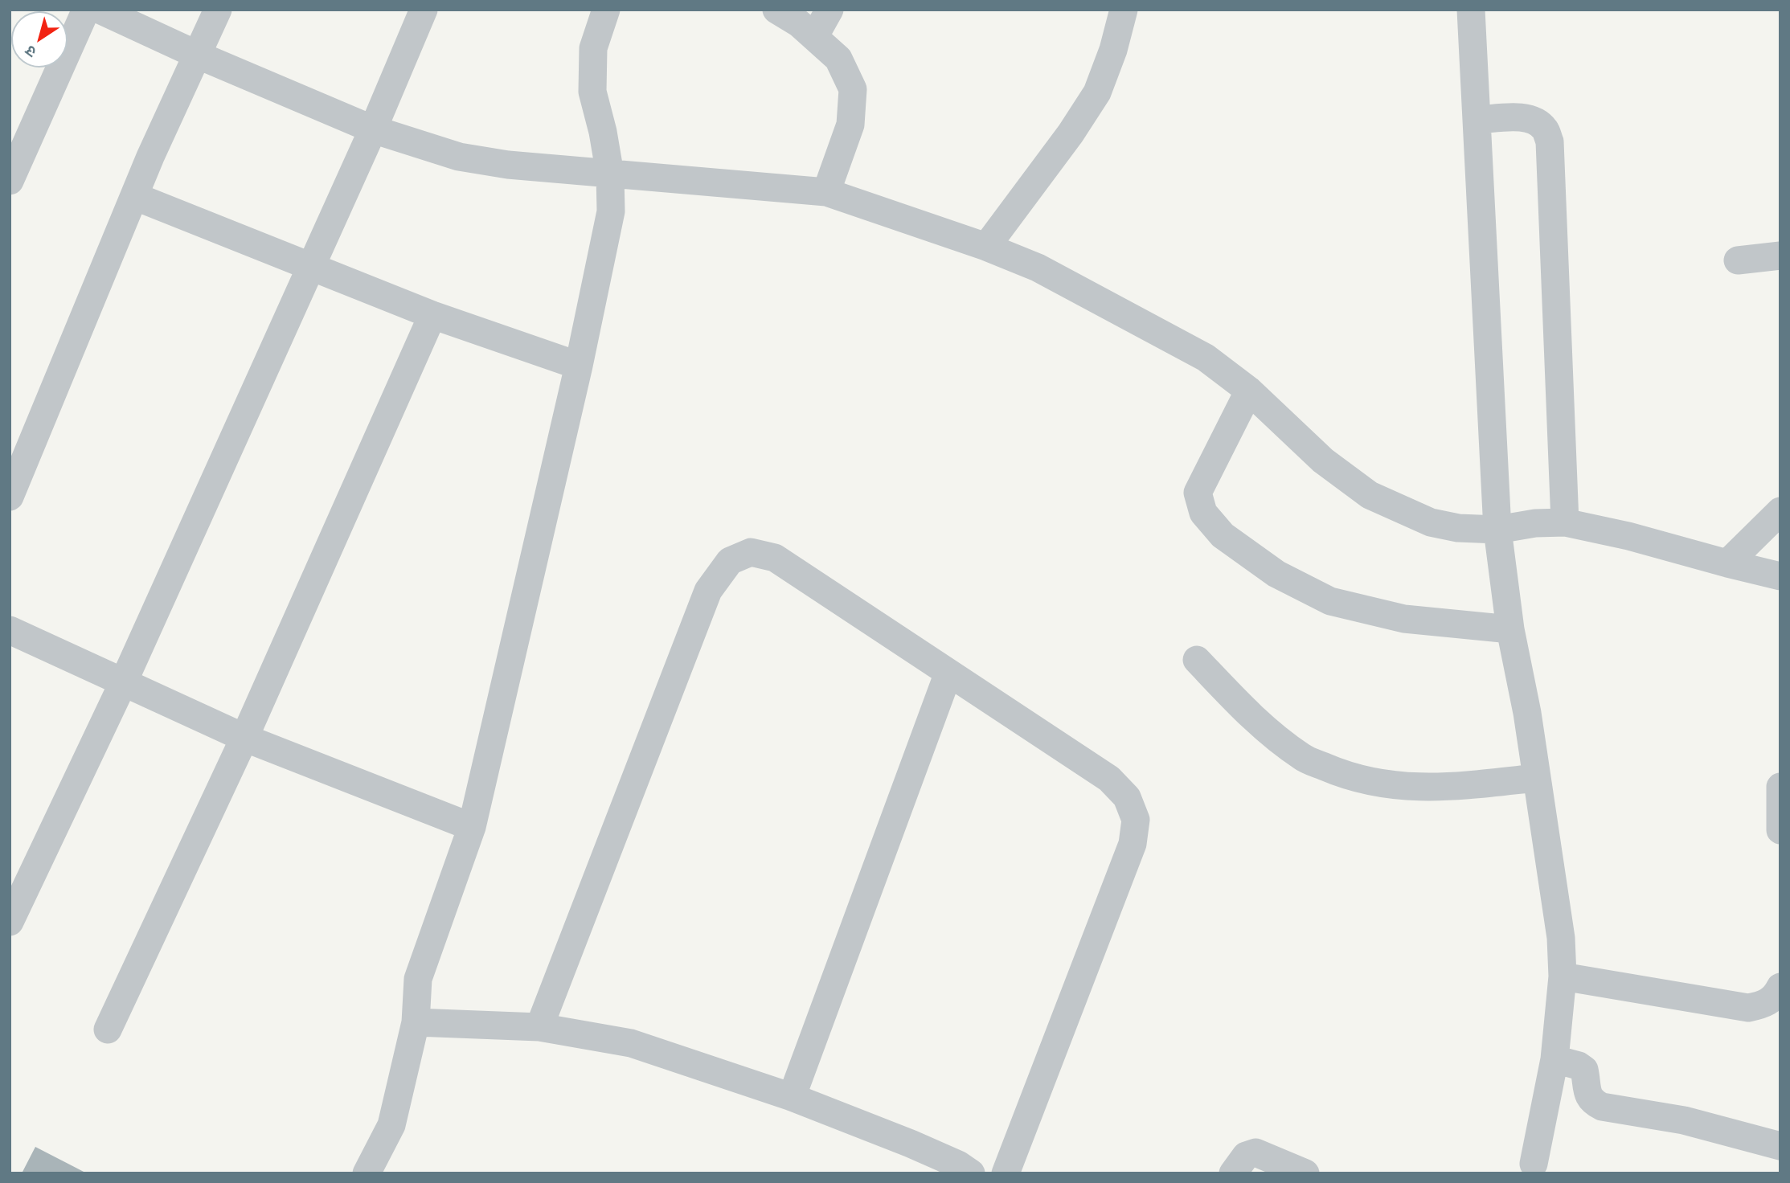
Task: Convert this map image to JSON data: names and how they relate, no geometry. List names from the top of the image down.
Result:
{
  "north": "bottom left"
}
